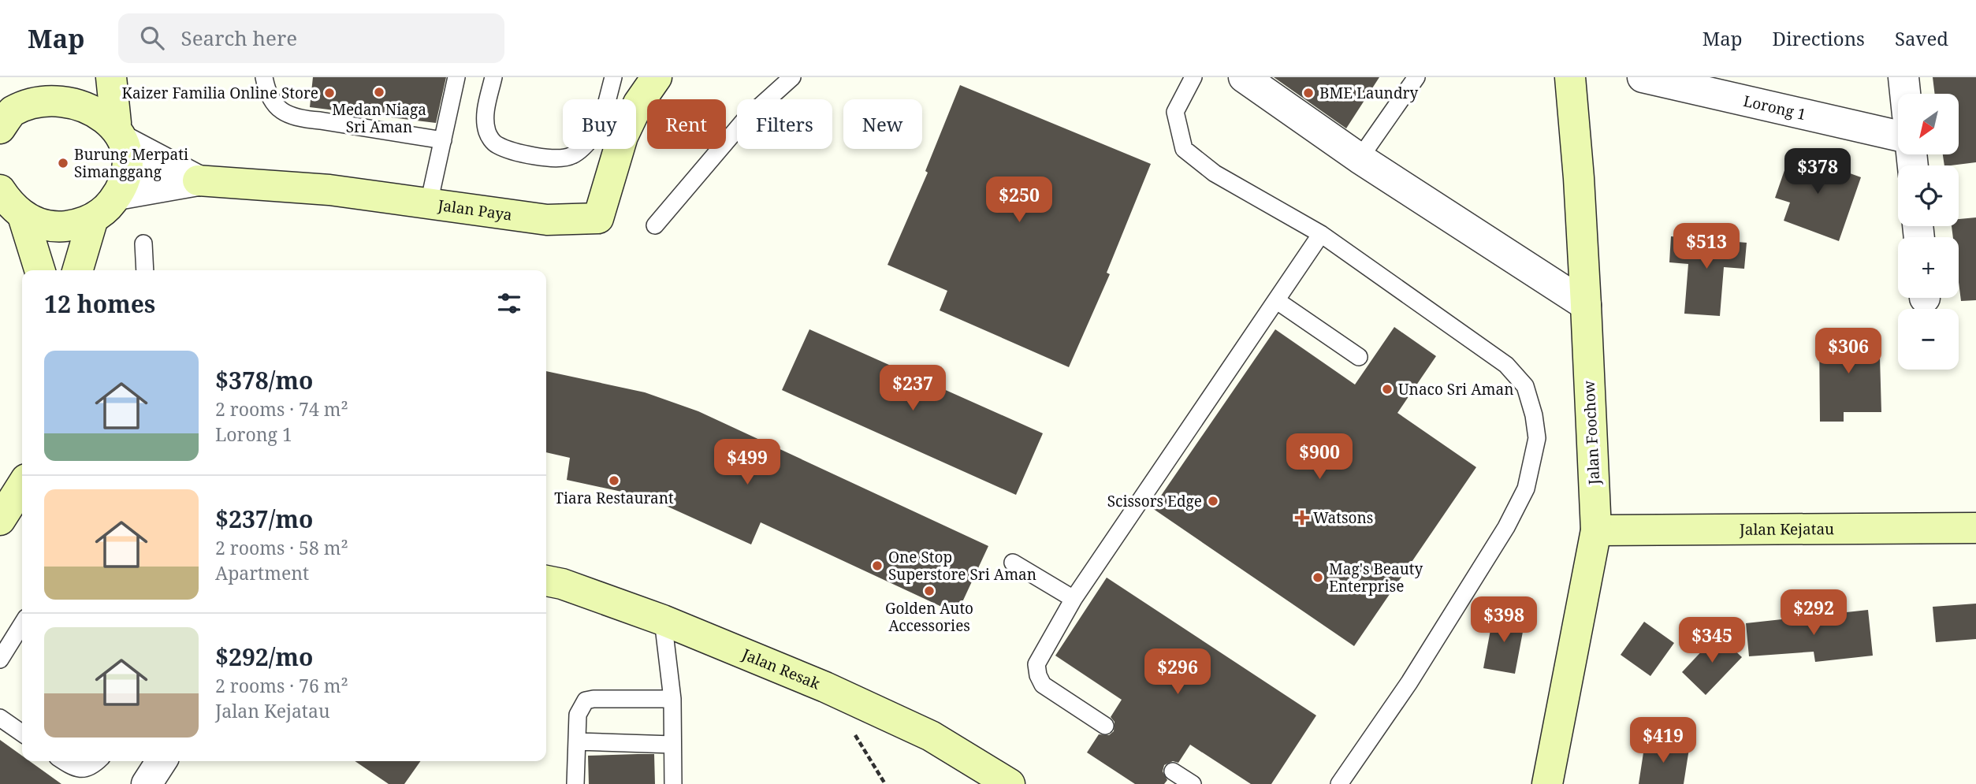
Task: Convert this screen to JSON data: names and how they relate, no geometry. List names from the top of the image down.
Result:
{
  "streets": {
    "street": [
      "Lorong 1",
      "Jalan Paya",
      "Jalan Foochow",
      "Jalan Kejatau",
      "Jalan Resak"
    ]
  },
  "crossings": [
    ["Jalan Foochow", "Jalan Kejatau"]
  ],
  "places": {
    "other": [
      "Medan Niaga Sri Aman",
      "Kaizer Familia Online Store",
      "BME Laundry",
      "Burung Merpati Simanggang",
      "Unaco Sri Aman",
      "Tiara Restaurant",
      "Scissors Edge",
      "One Stop Superstore Sri Aman",
      "Mag's Beauty Enterprise",
      "Golden Auto Accessories"
    ],
    "health": ["Watsons"]
  },
  "north": "bottom left",
  "page": {
    "header": "Map",
    "search": "Search here",
    "nav": ["Map", "Directions", "Saved"],
    "map_buttons": ["+", "−"],
    "chip": [
      "Buy",
      "Rent",
      "Filters",
      "New"
    ],
    "price": [
      "$378",
      "$250",
      "$513",
      "$306",
      "$237",
      "$900",
      "$499",
      "$292",
      "$398",
      "$345",
      "$296",
      "$419"
    ],
    "heading": "12 homes",
    "list": [
      {
        "name": "$378/mo",
        "note": "2 rooms · 74 m² · Lorong 1"
      },
      {
        "name": "$237/mo",
        "note": "2 rooms · 58 m² · Apartment"
      },
      {
        "name": "$292/mo",
        "note": "2 rooms · 76 m² · Jalan Kejatau"
      }
    ]
  }
}
